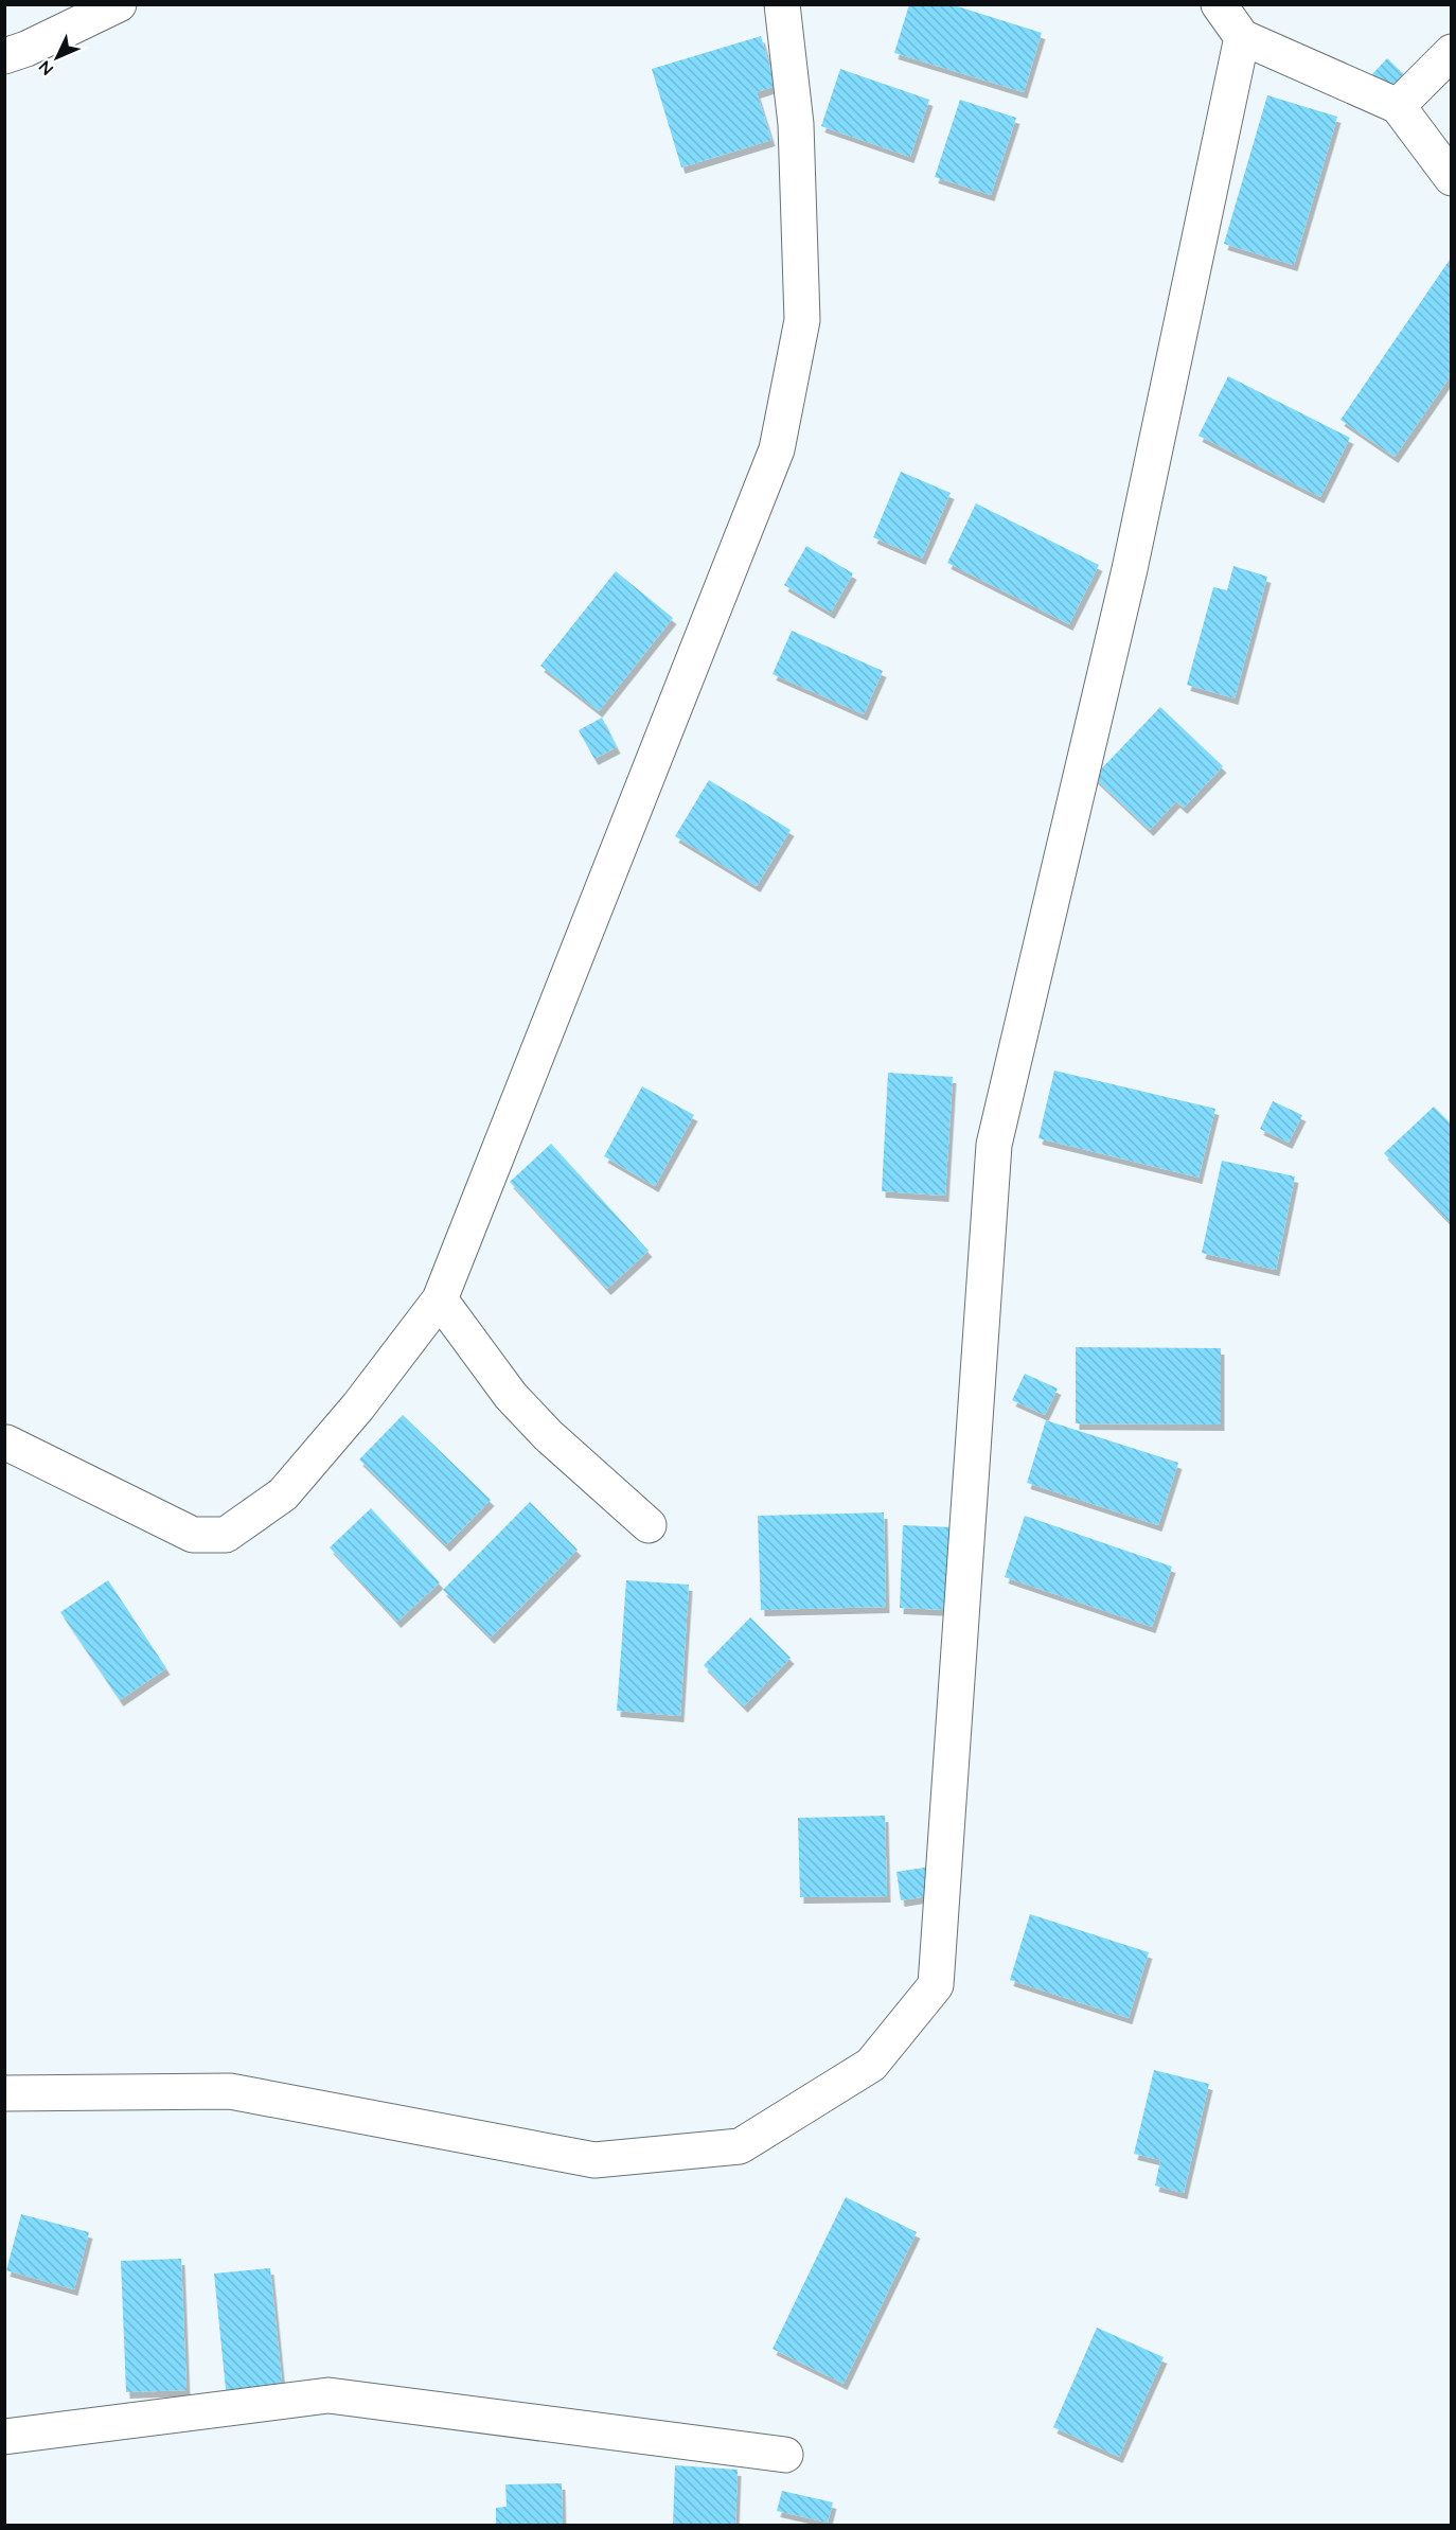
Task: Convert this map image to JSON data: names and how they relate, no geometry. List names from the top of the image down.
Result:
{
  "north": "bottom left"
}
